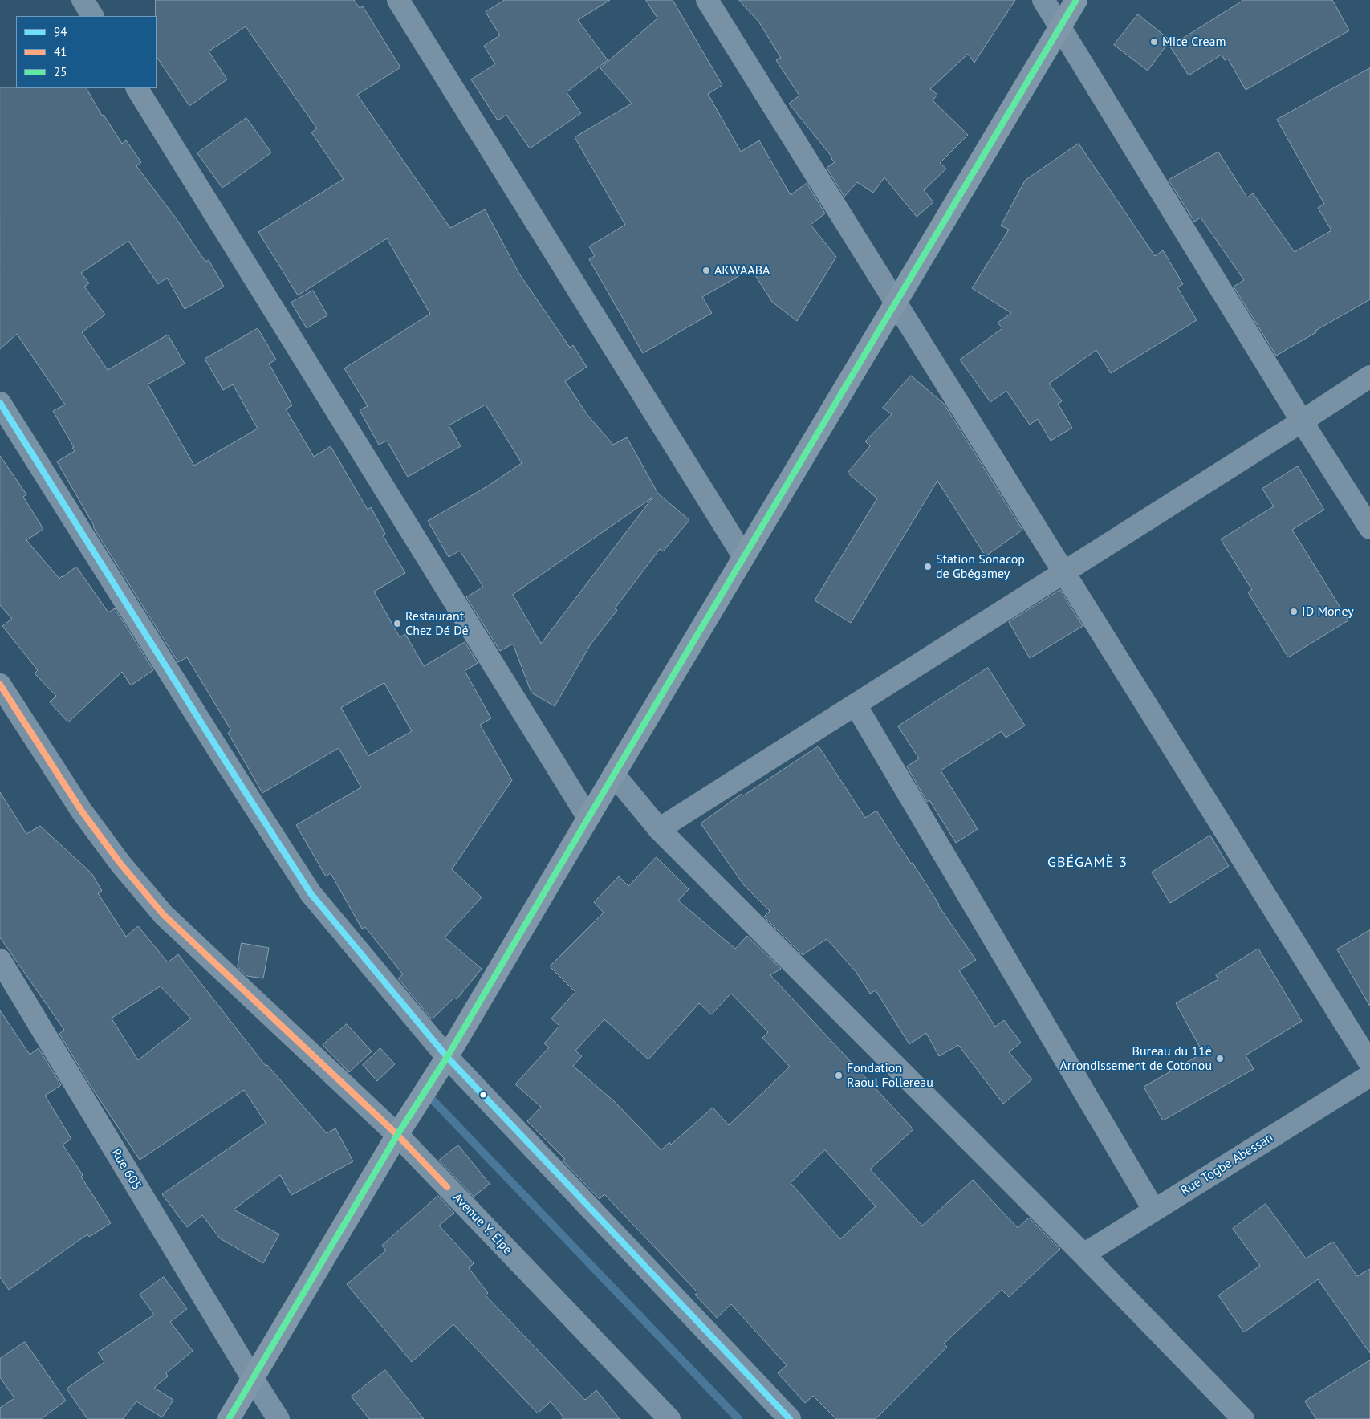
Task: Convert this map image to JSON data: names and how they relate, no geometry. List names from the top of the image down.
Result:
{
  "streets": {
    "street": ["Rue Togbe Abessan", "Rue 605", "Avenue Y. Eipe"]
  },
  "districts": ["GBÉGAMÈ 3"],
  "places": [
    "Mice Cream",
    "AKWAABA",
    "Station Sonacop de Gbégamey",
    "ID Money",
    "Restaurant Chez Dé Dé",
    "Bureau du 11è Arrondissement de Cotonou",
    "Fondation Raoul Follereau"
  ],
  "lines": ["transit line 25", "transit line 94", "transit line 41"],
  "legend": ["94", "41", "25"]
}
